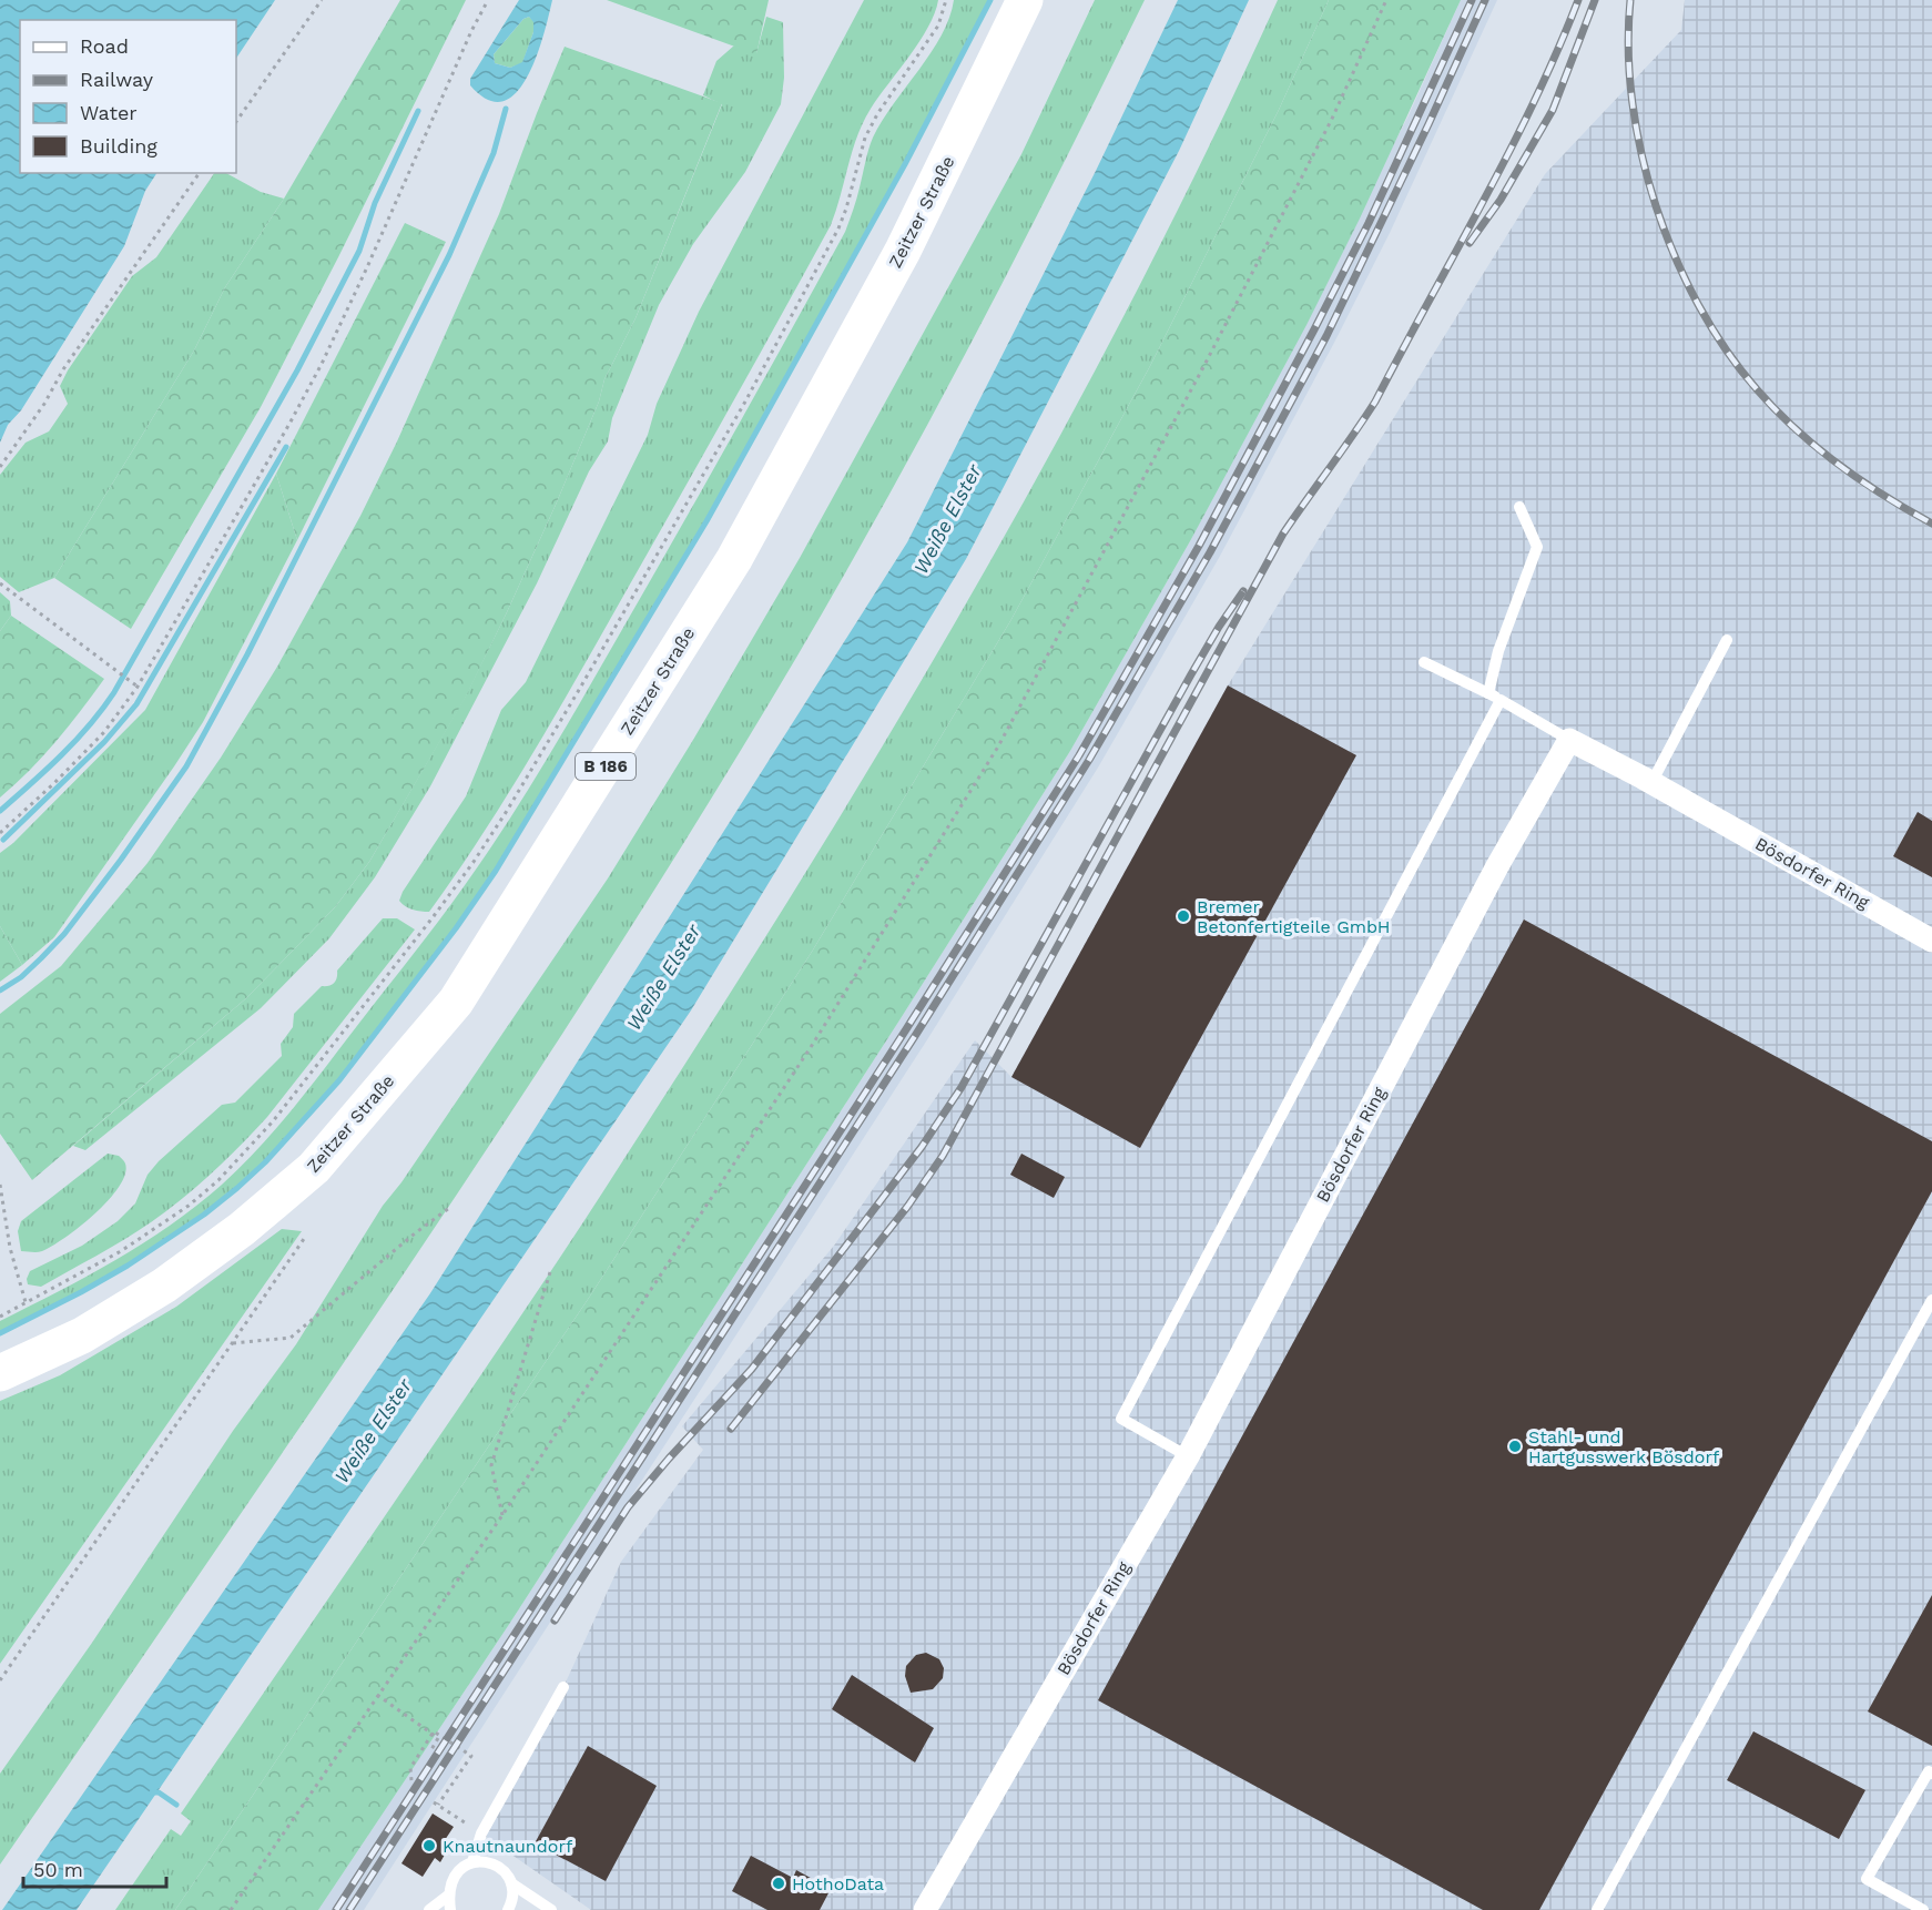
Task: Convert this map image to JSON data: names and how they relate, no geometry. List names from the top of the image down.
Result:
{
  "streets": {
    "main road": ["Zeitzer Straße", "B 186"],
    "street": ["Bösdorfer Ring"]
  },
  "water": ["Weiße Elster"],
  "places": [
    "Bremer Betonfertigteile GmbH",
    "Stahl- und Hartgusswerk Bösdorf",
    "Knautnaundorf",
    "HothoData"
  ],
  "legend": [
    "Road",
    "Railway",
    "Water",
    "Building"
  ],
  "scale_bar": "50 m"
}
